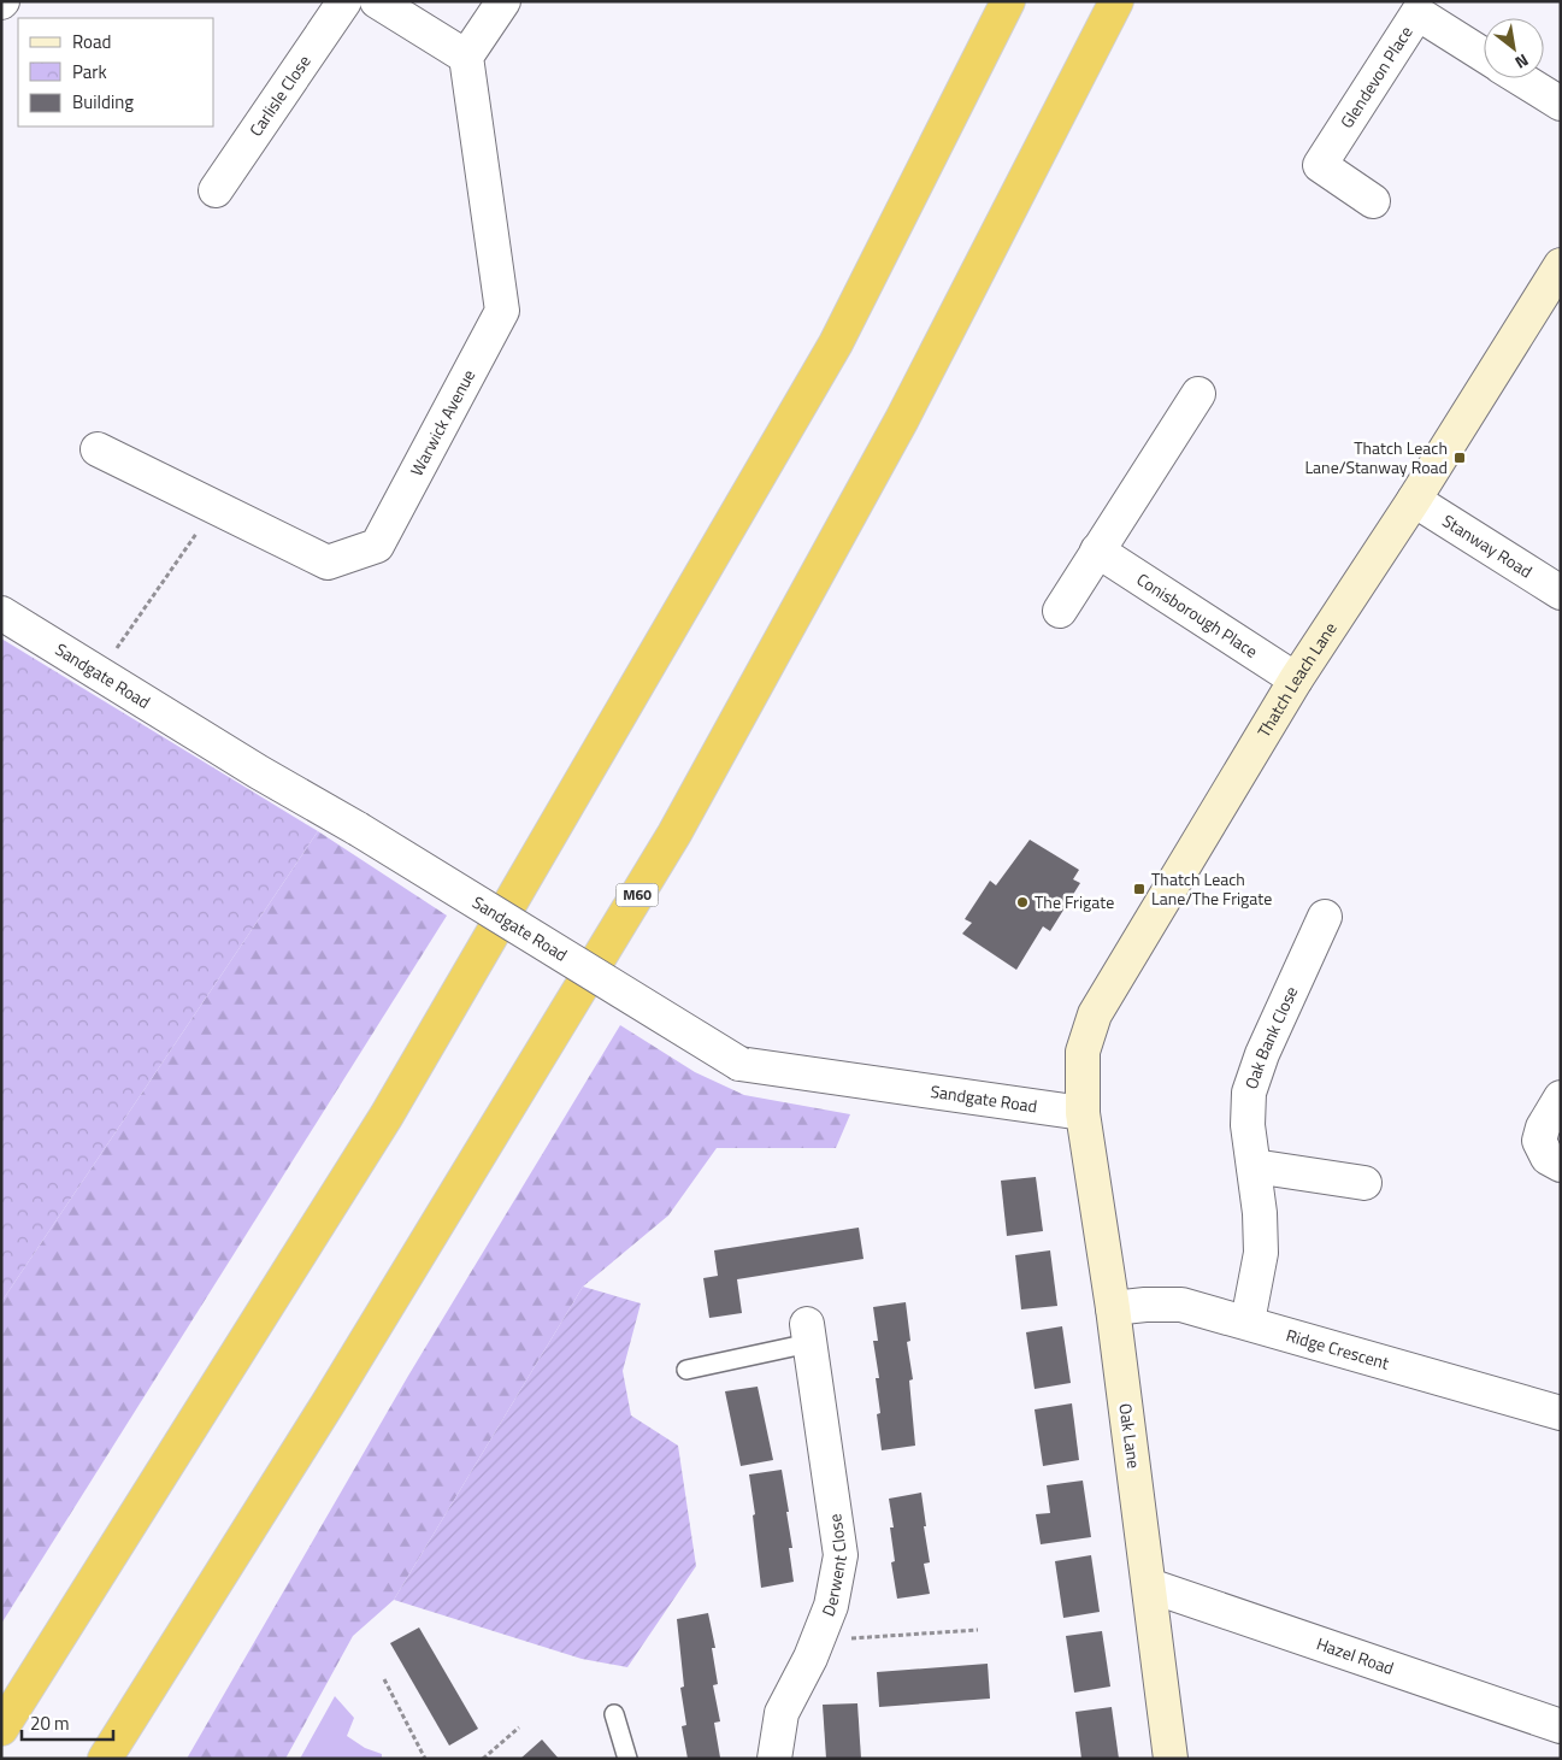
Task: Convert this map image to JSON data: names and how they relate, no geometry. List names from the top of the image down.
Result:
{
  "streets": {
    "highway": ["M60"],
    "street": [
      "Glendevon Place",
      "Carlisle Close",
      "Warwick Avenue",
      "Stanway Road",
      "Conisborough Place",
      "Sandgate Road",
      "Thatch Leach Lane",
      "Oak Bank Close",
      "Ridge Crescent",
      "Oak Lane",
      "Derwent Close",
      "Hazel Road"
    ]
  },
  "crossings": [
    ["Stanway Road", "Thatch Leach Lane"],
    ["Conisborough Place", "Thatch Leach Lane"],
    ["Sandgate Road", "Thatch Leach Lane"],
    ["Sandgate Road", "Oak Lane"],
    ["Thatch Leach Lane", "Oak Lane"],
    ["Oak Bank Close", "Ridge Crescent"],
    ["Ridge Crescent", "Oak Lane"],
    ["Oak Lane", "Hazel Road"]
  ],
  "places": {
    "transit": ["Thatch Leach Lane/Stanway Road", "Thatch Leach Lane/The Frigate"],
    "other": ["The Frigate"]
  },
  "legend": ["Road", "Park", "Building"],
  "scale_bar": "20 m",
  "north": "bottom right"
}
